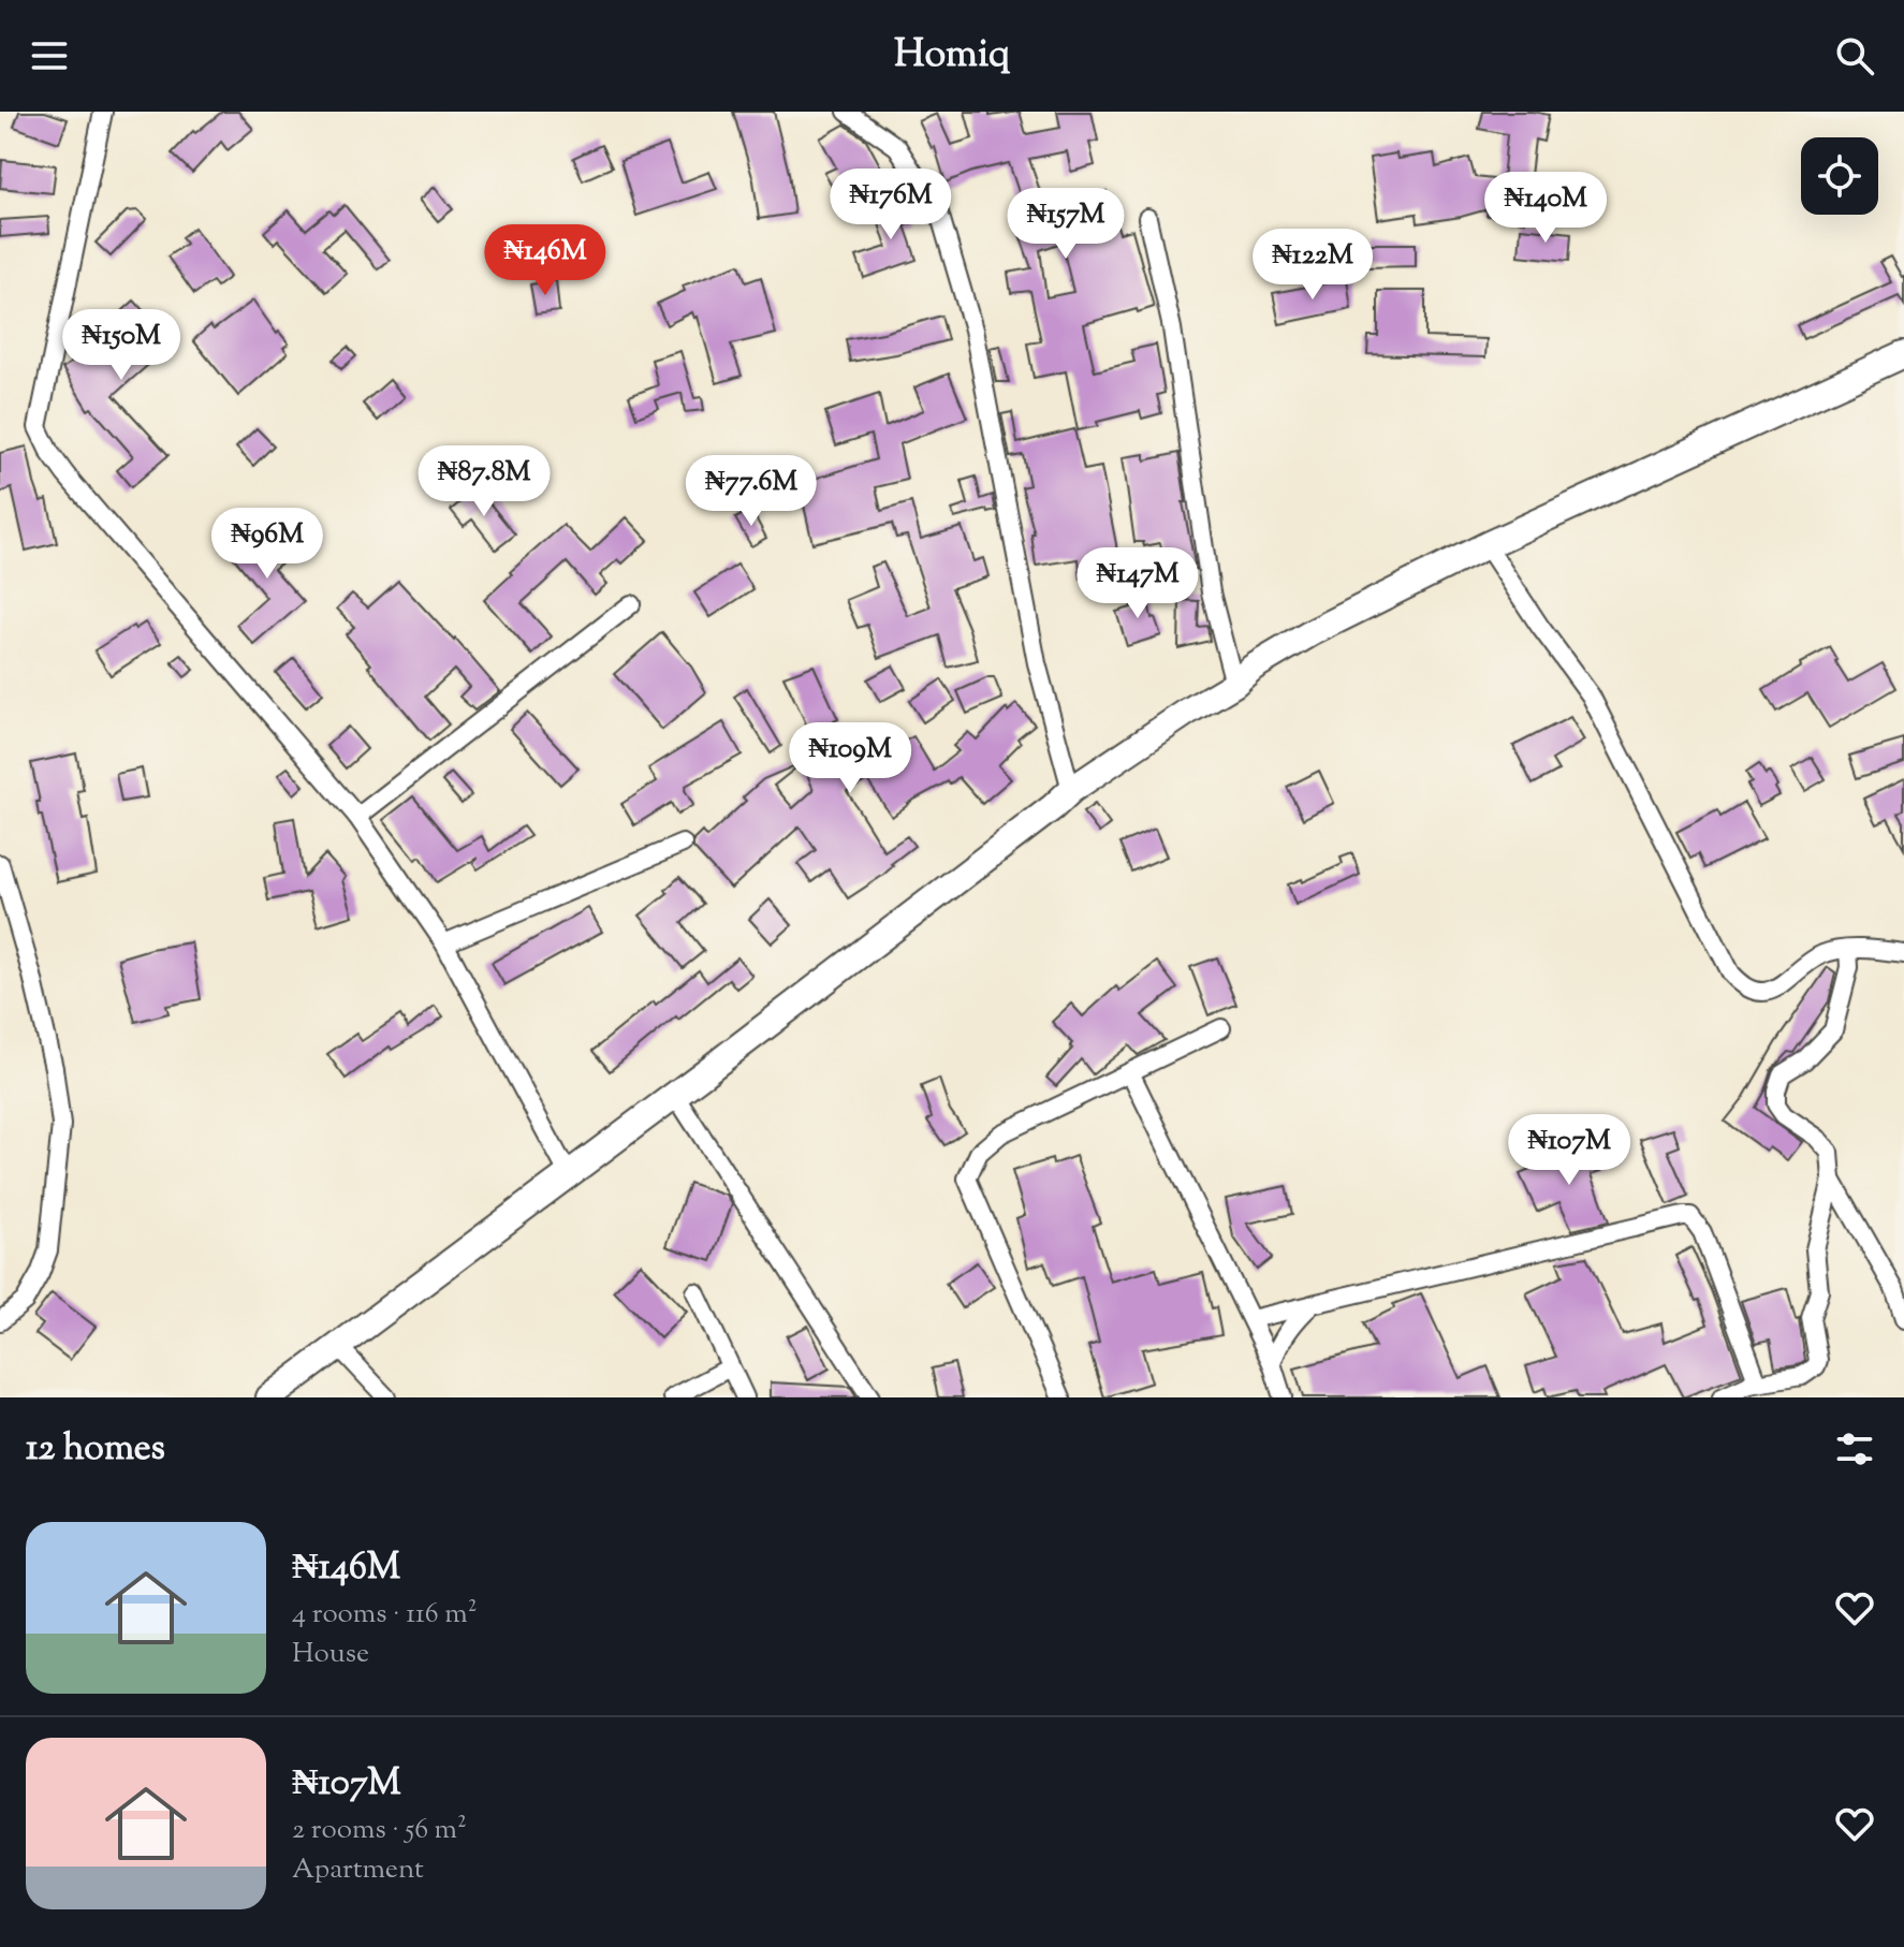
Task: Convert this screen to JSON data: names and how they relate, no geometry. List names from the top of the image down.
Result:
{
  "page": {
    "header": "Homiq",
    "price": [
      "₦176M",
      "₦140M",
      "₦157M",
      "₦146M",
      "₦122M",
      "₦150M",
      "₦87.8M",
      "₦77.6M",
      "₦96M",
      "₦147M",
      "₦109M",
      "₦107M"
    ],
    "heading": "12 homes",
    "list": [
      {
        "name": "₦146M",
        "note": "4 rooms · 116 m² · House"
      },
      {
        "name": "₦107M",
        "note": "2 rooms · 56 m² · Apartment"
      }
    ]
  }
}
